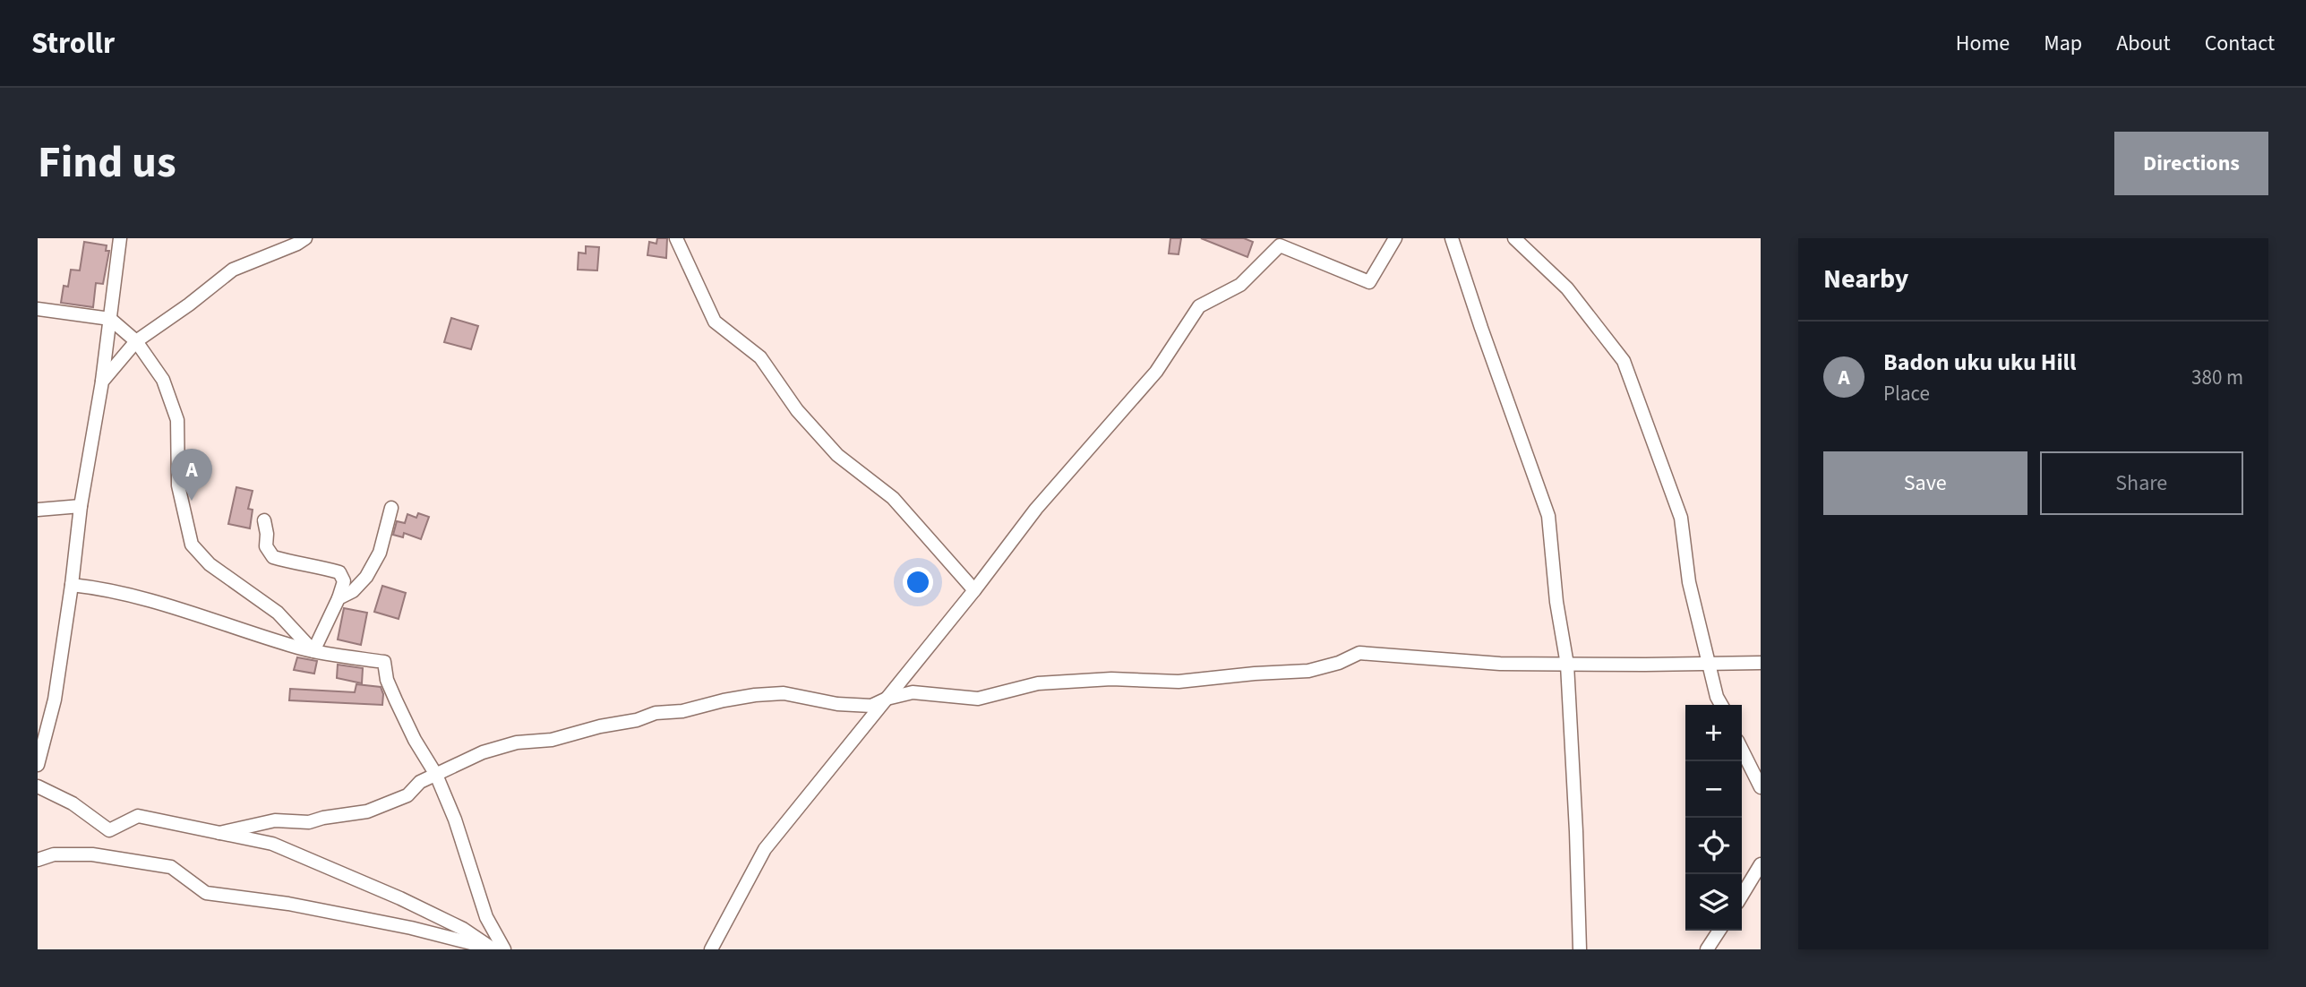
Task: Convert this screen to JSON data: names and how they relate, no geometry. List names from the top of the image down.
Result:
{
  "page": {
    "header": "Strollr",
    "nav": [
      "Home",
      "Map",
      "About",
      "Contact"
    ],
    "title": "Find us",
    "buttons": [
      "Directions",
      ["Save", "Share"]
    ],
    "heading": "Nearby",
    "list": [
      {
        "mark": "A",
        "name": "Badon uku uku Hill",
        "note": "Place",
        "value": "380 m"
      }
    ],
    "pins": "A",
    "map_buttons": ["+", "−"]
  }
}
